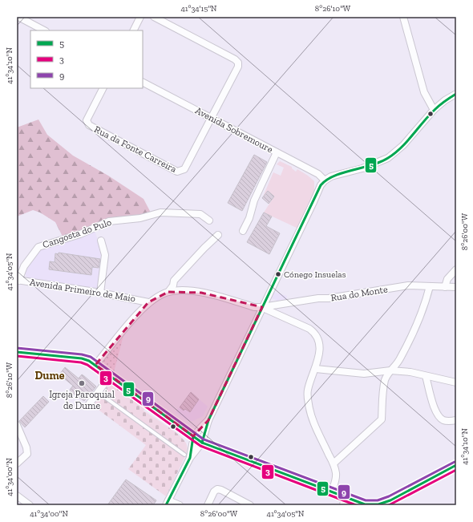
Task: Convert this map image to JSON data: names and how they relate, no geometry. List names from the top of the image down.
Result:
{
  "streets": {
    "street": [
      "Avenida Sobremoure",
      "Rua da Fonte Carreira",
      "Cangosta do Pulo",
      "Avenida Primeiro de Maio",
      "Rua do Monte"
    ]
  },
  "crossings": [
    ["Avenida Sobremoure", "Rua da Fonte Carreira"],
    ["Cangosta do Pulo", "Avenida Primeiro de Maio"]
  ],
  "districts": ["Dume"],
  "places": ["Cónego Insuelas", "Igreja Paroquial de Dume"],
  "lines": ["transit line 5", "transit line 9", "transit line 3"],
  "legend": ["5", "3", "9"],
  "coordinates": [
    "41°34'15\"N",
    "8°26'10\"W",
    "41°34'10\"N",
    "8°26'00\"W",
    "41°34'05\"N",
    "41°34'00\"N"
  ]
}
